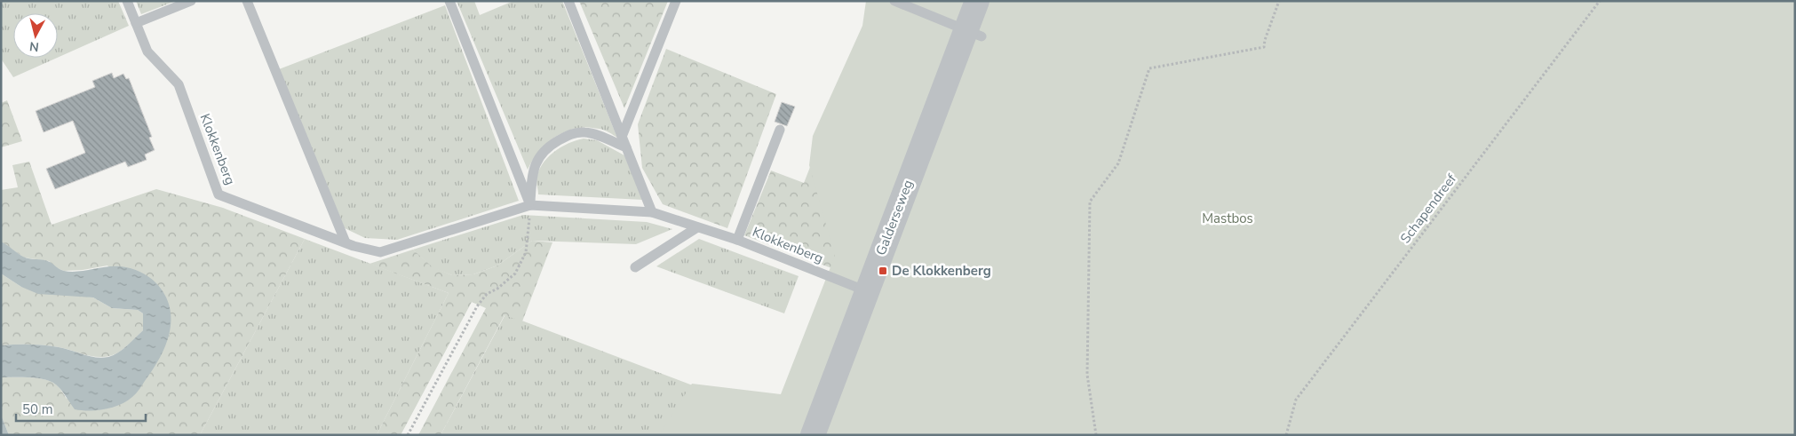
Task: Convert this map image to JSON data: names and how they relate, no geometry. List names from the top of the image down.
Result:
{
  "streets": {
    "street": ["Galderseweg"],
    "lane": ["Klokkenberg"],
    "path": ["Schapendreef"]
  },
  "crossings": [
    ["Klokkenberg", "Galderseweg"]
  ],
  "parks": ["Mastbos"],
  "places": {
    "transit": ["De Klokkenberg"]
  },
  "scale_bar": "50 m",
  "north": "bottom"
}
